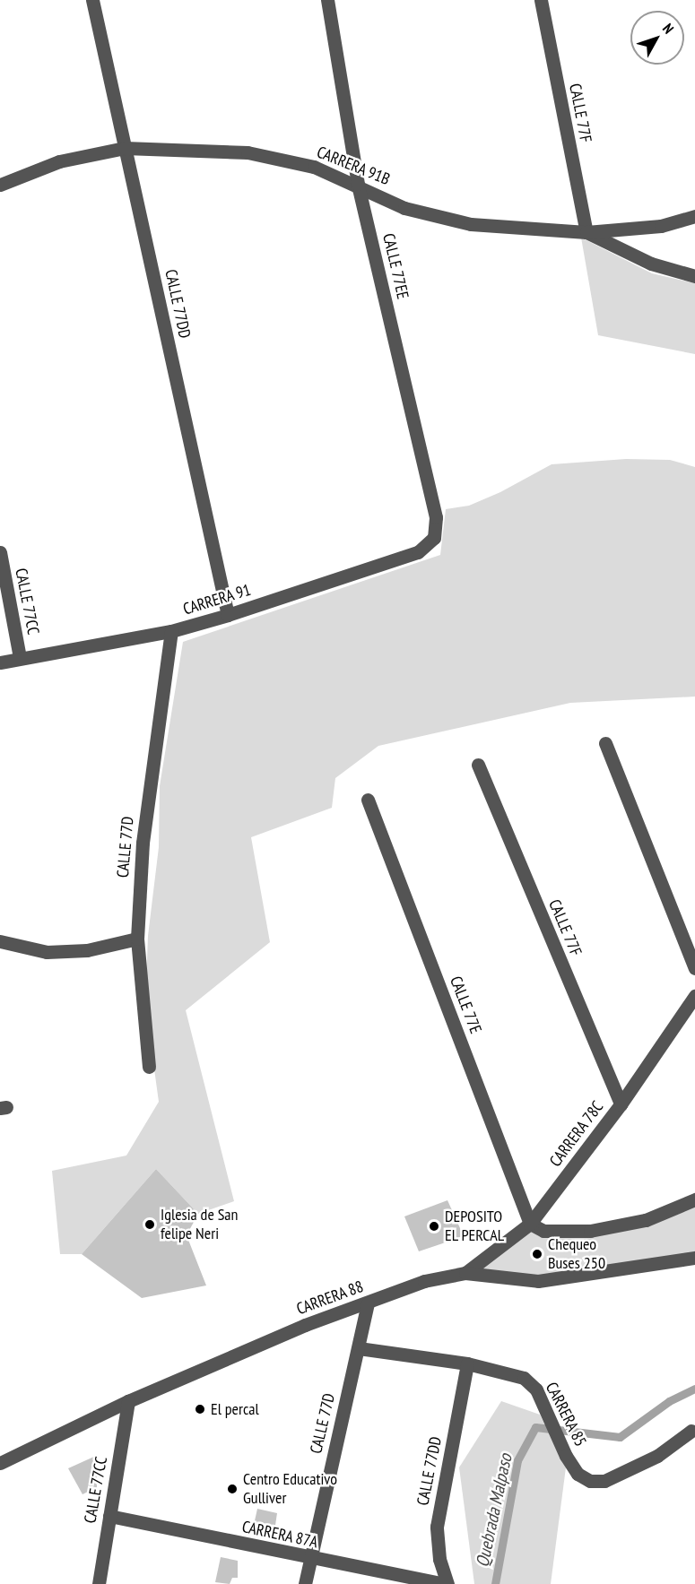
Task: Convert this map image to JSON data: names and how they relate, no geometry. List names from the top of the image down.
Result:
{
  "streets": {
    "street": [
      "CALLE 77F",
      "CARRERA 91B",
      "CALLE 77EE",
      "CALLE 77DD",
      "CARRERA 91",
      "CALLE 77CC",
      "CALLE 77D",
      "CALLE 77E",
      "CARRERA 78C",
      "CARRERA 88",
      "CARRERA 85",
      "CARRERA 87A"
    ]
  },
  "crossings": [
    ["CALLE 77F", "CARRERA 91B"],
    ["CALLE 77F", "CARRERA 78C"],
    ["CARRERA 91B", "CALLE 77EE"],
    ["CARRERA 91B", "CALLE 77DD"],
    ["CALLE 77EE", "CARRERA 91"],
    ["CALLE 77DD", "CARRERA 91"],
    ["CALLE 77DD", "CARRERA 85"],
    ["CALLE 77DD", "CARRERA 87A"],
    ["CARRERA 91", "CALLE 77CC"],
    ["CARRERA 91", "CALLE 77D"],
    ["CALLE 77CC", "CARRERA 88"],
    ["CALLE 77CC", "CARRERA 87A"],
    ["CALLE 77D", "CARRERA 88"],
    ["CALLE 77D", "CARRERA 85"],
    ["CALLE 77D", "CARRERA 87A"],
    ["CALLE 77E", "CARRERA 78C"],
    ["CARRERA 78C", "CARRERA 88"]
  ],
  "water": ["Quebrada Malpaso"],
  "places": [
    "Iglesia de San felipe Neri",
    "DEPOSITO EL PERCAL",
    "Chequeo Buses 250",
    "El percal",
    "Centro Educativo Gulliver"
  ],
  "north": "top right"
}
